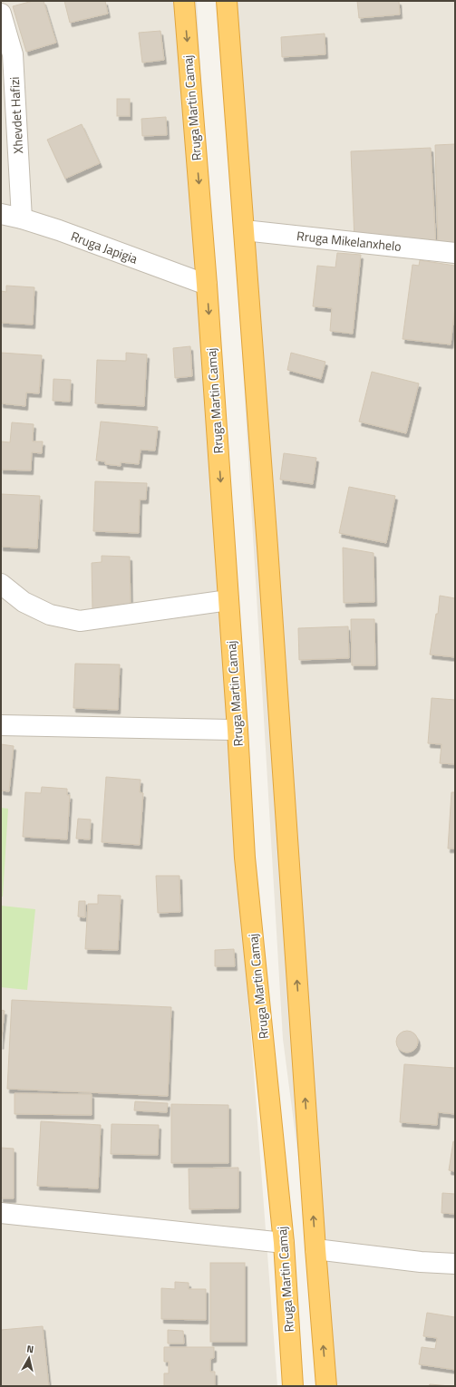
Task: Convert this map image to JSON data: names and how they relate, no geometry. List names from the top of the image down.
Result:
{
  "streets": {
    "highway": ["Rruga Martin Camaj"],
    "street": ["Xhevdet Hafizi", "Rruga Mikelanxhelo", "Rruga Japigia"]
  },
  "crossings": [
    ["Rruga Martin Camaj", "Rruga Japigia"],
    ["Xhevdet Hafizi", "Rruga Japigia"]
  ],
  "north": "top"
}
